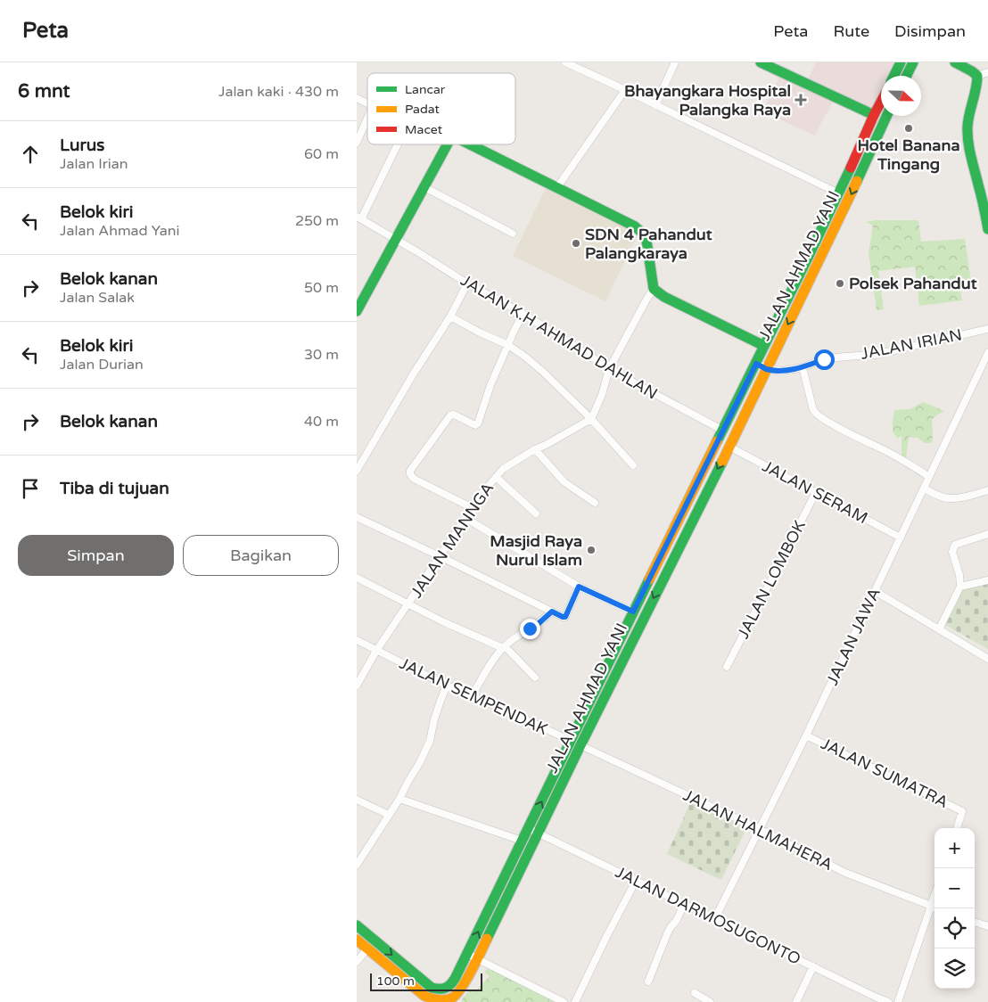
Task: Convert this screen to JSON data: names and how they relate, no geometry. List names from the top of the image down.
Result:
{
  "streets": {
    "main road": ["JALAN AHMAD YANI"],
    "street": [
      "JALAN K.H AHMAD DAHLAN",
      "JALAN IRIAN",
      "JALAN SERAM",
      "JALAN MANNGA",
      "JALAN LOMBOK",
      "JALAN JAWA",
      "JALAN SEMPENDAK",
      "JALAN SUMATRA",
      "JALAN HALMAHERA",
      "JALAN DARMOSUGONTO"
    ]
  },
  "crossings": [
    ["JALAN AHMAD YANI", "JALAN K.H AHMAD DAHLAN"],
    ["JALAN AHMAD YANI", "JALAN IRIAN"],
    ["JALAN AHMAD YANI", "JALAN SERAM"],
    ["JALAN AHMAD YANI", "JALAN SEMPENDAK"],
    ["JALAN AHMAD YANI", "JALAN HALMAHERA"],
    ["JALAN AHMAD YANI", "JALAN DARMOSUGONTO"],
    ["JALAN SERAM", "JALAN LOMBOK"],
    ["JALAN SERAM", "JALAN JAWA"],
    ["JALAN MANNGA", "JALAN SEMPENDAK"],
    ["JALAN JAWA", "JALAN SUMATRA"],
    ["JALAN JAWA", "JALAN HALMAHERA"],
    ["JALAN JAWA", "JALAN DARMOSUGONTO"],
    ["JALAN SEMPENDAK", "JALAN HALMAHERA"]
  ],
  "places": {
    "health": ["Bhayangkara Hospital Palangka Raya"],
    "other": [
      "Hotel Banana Tingang",
      "SDN 4 Pahandut Palangkaraya",
      "Polsek Pahandut",
      "Masjid Raya Nurul Islam"
    ]
  },
  "legend": ["Lancar", "Padat", "Macet"],
  "scale_bar": "100 m",
  "north": "right",
  "page": {
    "header": "Peta",
    "nav": ["Peta", "Rute", "Disimpan"],
    "heading": ["6 mnt", "Jalan kaki · 430 m"],
    "list": [
      ["Lurus", "Jalan Irian", "60 m"],
      ["Belok kiri", "Jalan Ahmad Yani", "250 m"],
      ["Belok kanan", "Jalan Salak", "50 m"],
      ["Belok kiri", "Jalan Durian", "30 m"],
      ["Belok kanan", "40 m"],
      "Tiba di tujuan"
    ],
    "buttons": ["Simpan", "Bagikan"],
    "map_buttons": ["+", "−"],
    "scale": "100 m"
  }
}
